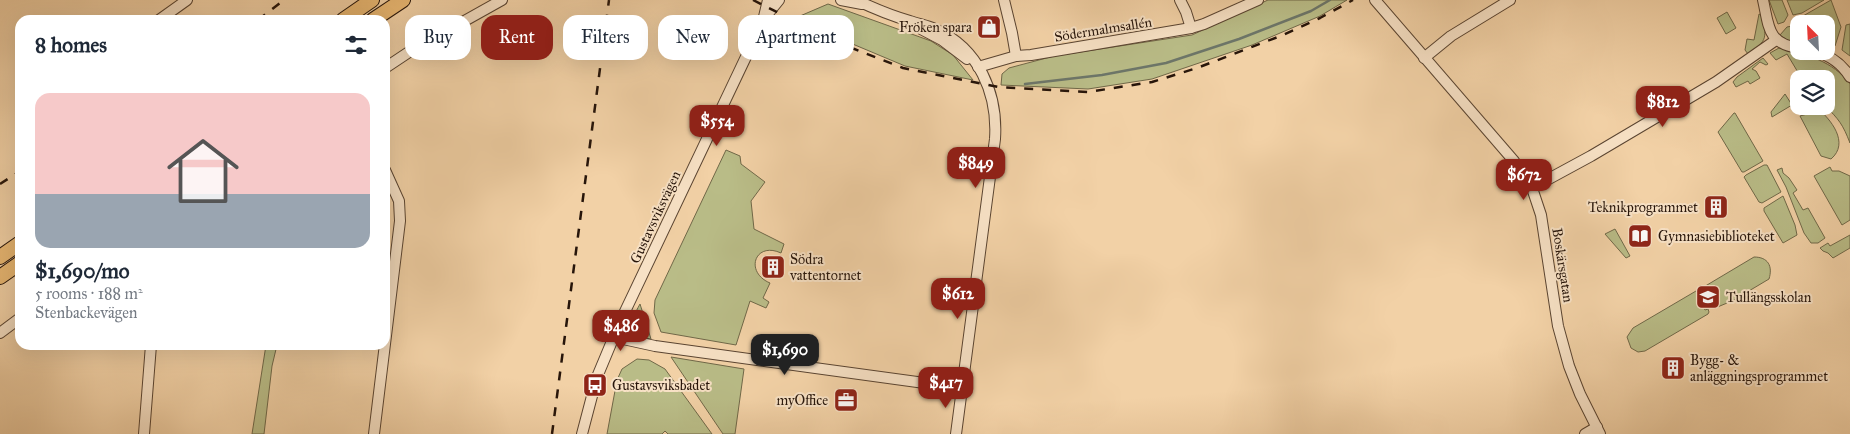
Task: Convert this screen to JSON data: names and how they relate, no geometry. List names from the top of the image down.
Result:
{
  "streets": {
    "street": ["Södermalmsallén", "Gustavsviksvägen", "Boskärsgatan"]
  },
  "places": {
    "shop": ["Fröken spara"],
    "building": ["Teknikprogrammet", "Södra vattentornet", "Bygg- & anläggningsprogrammet"],
    "library": ["Gymnasiebiblioteket"],
    "school or university": ["Tullängsskolan"],
    "bus stop": ["Gustavsviksbadet"],
    "office": ["myOffice"]
  },
  "north": "top left",
  "page": {
    "chip": [
      "Buy",
      "Rent",
      "Filters",
      "New",
      "Apartment"
    ],
    "heading": "8 homes",
    "list": [
      {
        "name": "$1,690/mo",
        "note": "5 rooms · 188 m² · Stenbackevägen"
      }
    ],
    "price": [
      "$812",
      "$554",
      "$849",
      "$672",
      "$612",
      "$486",
      "$1,690",
      "$417"
    ]
  }
}
